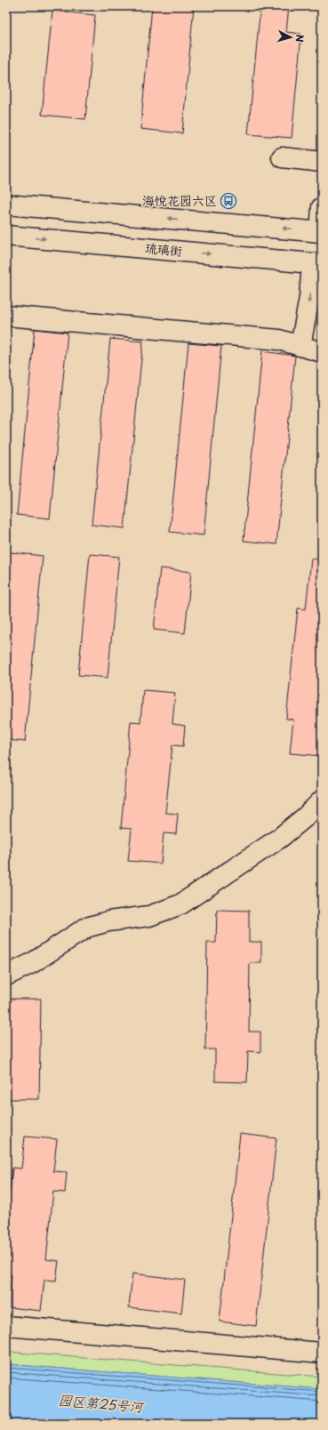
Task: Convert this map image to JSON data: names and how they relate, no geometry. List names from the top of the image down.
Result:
{
  "streets": {
    "street": ["琉璃街"]
  },
  "water": ["园区第25号河"],
  "places": {
    "bus stop": ["海悦花园六区"]
  },
  "north": "right"
}
